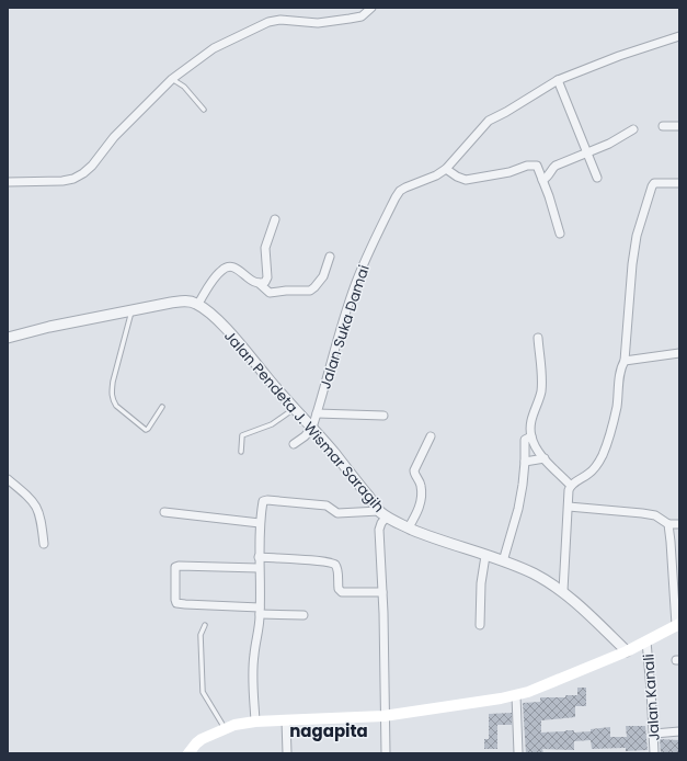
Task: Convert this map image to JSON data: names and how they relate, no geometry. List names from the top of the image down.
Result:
{
  "streets": {
    "street": ["Jalan Suka Damai", "Jalan Pendeta J. Wismar Saragih", "Jalan Kanali"]
  },
  "crossings": [
    ["Jalan Suka Damai", "Jalan Pendeta J. Wismar Saragih"]
  ],
  "districts": ["nagapita"]
}
